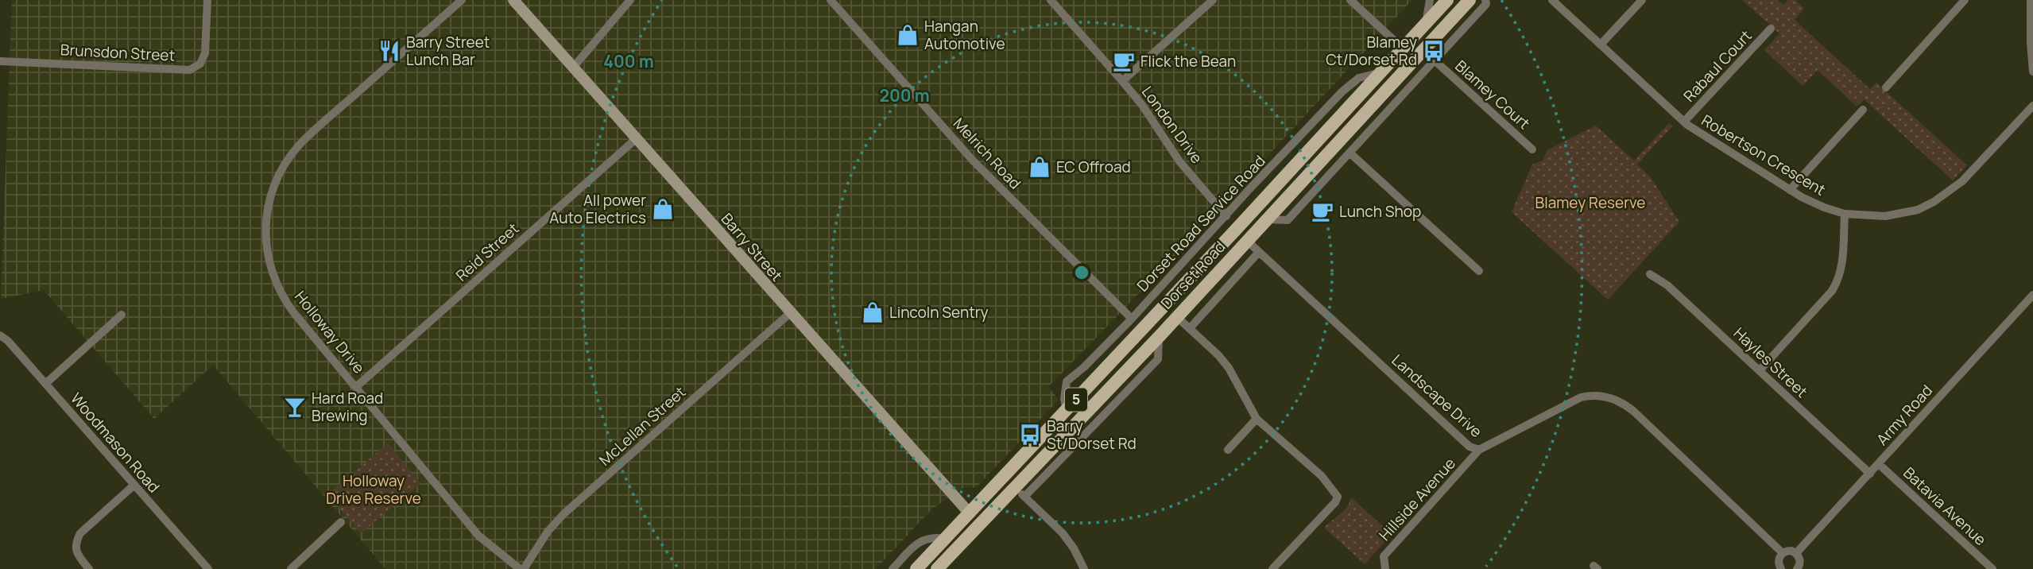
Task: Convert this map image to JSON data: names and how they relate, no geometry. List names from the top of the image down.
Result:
{
  "streets": {
    "main road": ["Barry Street", "Dorset Road", "5"],
    "street": [
      "Brunsdon Street",
      "Rabaul Court",
      "Blamey Court",
      "London Drive",
      "Melrich Road",
      "Robertson Crescent",
      "Dorset Road Service Road",
      "Reid Street",
      "Holloway Drive",
      "Hayles Street",
      "Landscape Drive",
      "Army Road",
      "McLellan Street",
      "Woodmason Road",
      "Hillside Avenue",
      "Batavia Avenue"
    ]
  },
  "crossings": [
    ["Rabaul Court", "Robertson Crescent"],
    ["London Drive", "Dorset Road Service Road"],
    ["Melrich Road", "Dorset Road Service Road"],
    ["Dorset Road Service Road", "Dorset Road"],
    ["Barry Street", "Reid Street"],
    ["Barry Street", "Dorset Road"],
    ["Barry Street", "McLellan Street"],
    ["Reid Street", "Holloway Drive"],
    ["Dorset Road", "Landscape Drive"],
    ["Holloway Drive", "McLellan Street"],
    ["Hayles Street", "Army Road"],
    ["Landscape Drive", "Hillside Avenue"],
    ["Army Road", "Batavia Avenue"]
  ],
  "parks": ["Blamey Reserve", "Holloway Drive Reserve"],
  "places": {
    "shop": [
      "Hangan Automotive",
      "EC Offroad",
      "All power Auto Electrics",
      "Lincoln Sentry"
    ],
    "restaurant": ["Barry Street Lunch Bar"],
    "bus stop": ["Blamey Ct/Dorset Rd", "Barry St/Dorset Rd"],
    "cafe": ["Flick the Bean", "Lunch Shop"],
    "bar": ["Hard Road Brewing"]
  },
  "rings": ["400 m", "200 m"]
}
